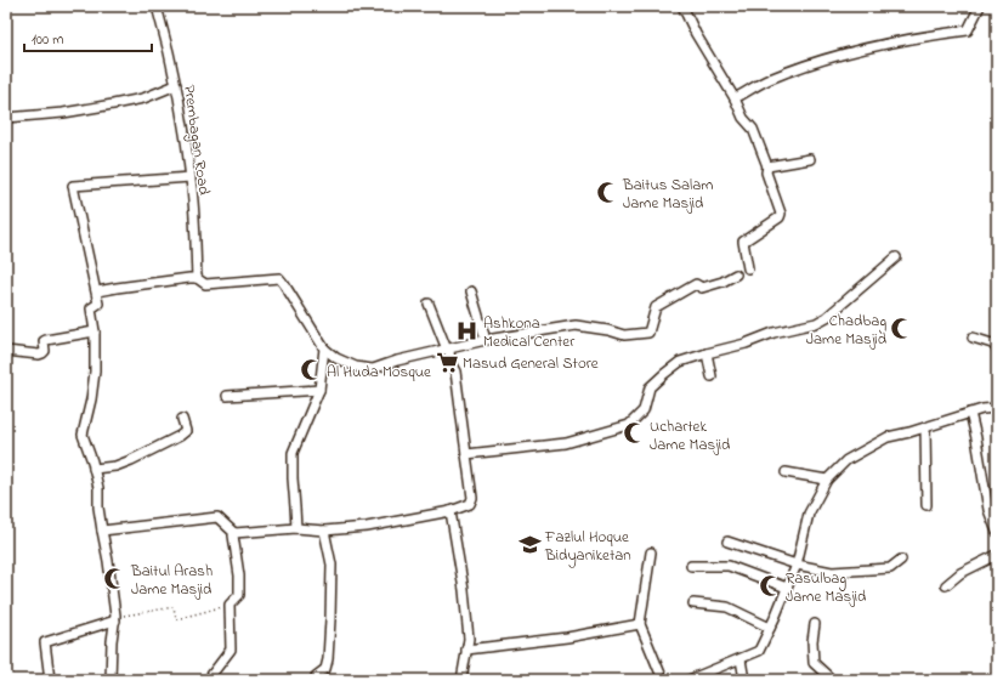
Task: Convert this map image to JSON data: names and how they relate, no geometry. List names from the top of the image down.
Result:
{
  "streets": {
    "street": ["Prembagan Road"]
  },
  "places": {
    "mosque": [
      "Baitus Salam Jame Masjid",
      "Chadbag Jame Masjid",
      "Al Huda Mosque",
      "Uchartek Jame Masjid",
      "Baitul Arash Jame Masjid",
      "Rasulbag Jame Masjid"
    ],
    "hospital": ["Ashkona Medical Center"],
    "supermarket": ["Masud General Store"],
    "school or university": ["Fazlul Hoque Bidyaniketan"]
  },
  "scale_bar": "100 m"
}
